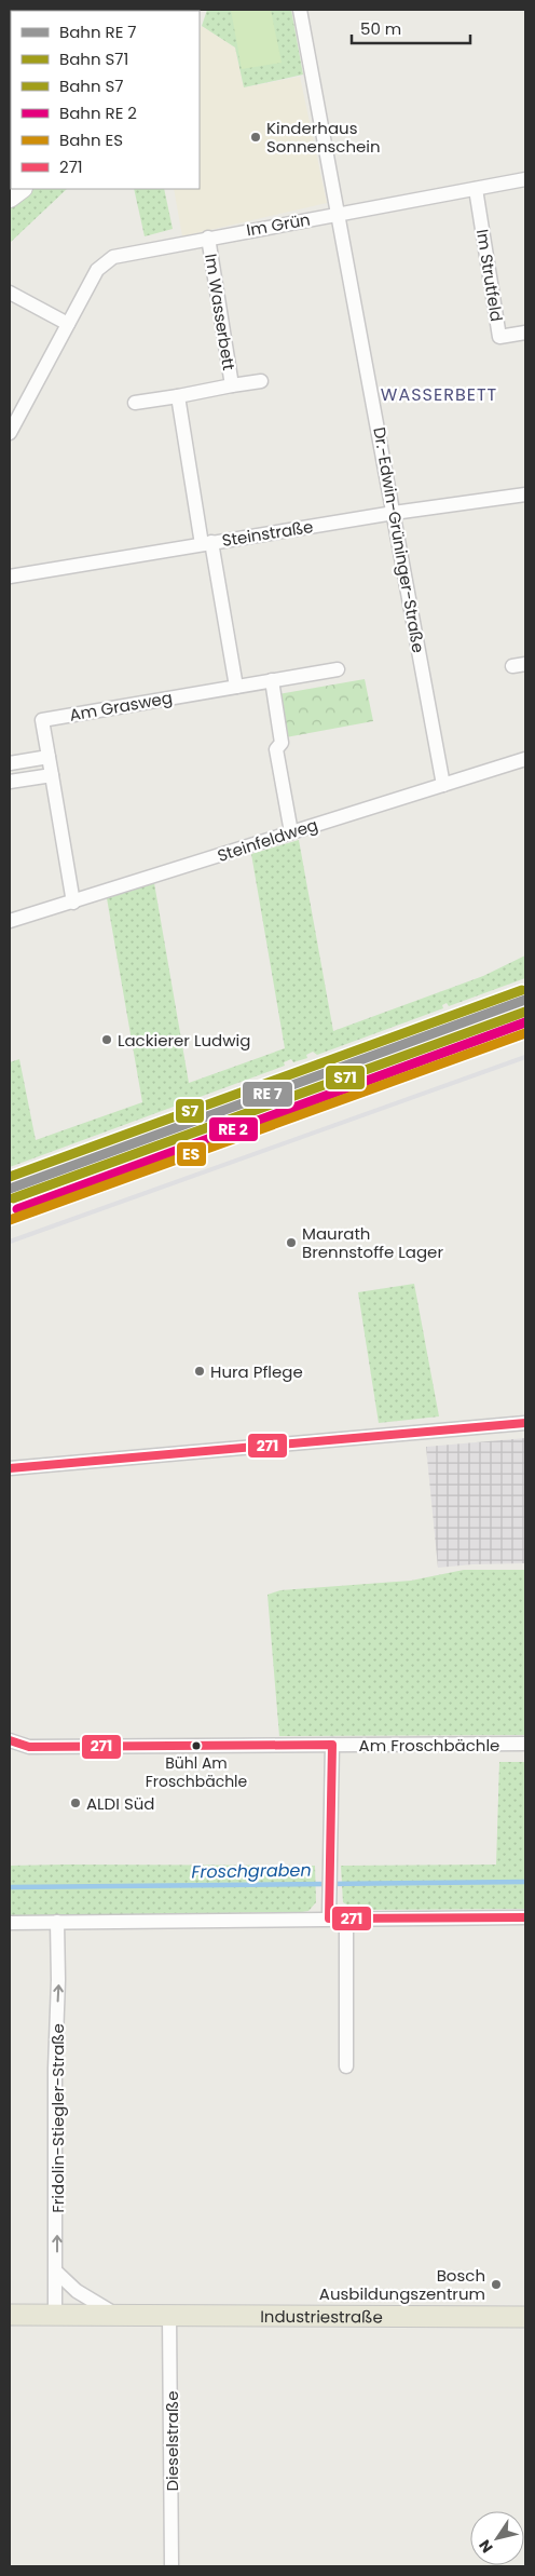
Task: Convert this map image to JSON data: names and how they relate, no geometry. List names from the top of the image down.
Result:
{
  "streets": {
    "main road": ["Industriestraße"],
    "street": [
      "Im Grün",
      "Im Strutfeld",
      "Im Wasserbett",
      "Steinstraße",
      "Dr.-Edwin-Grüninger-Straße",
      "Am Grasweg",
      "Steinfeldweg",
      "Am Froschbächle",
      "Fridolin-Stiegler-Straße",
      "Dieselstraße"
    ]
  },
  "crossings": [
    ["Im Grün", "Im Strutfeld"],
    ["Im Grün", "Im Wasserbett"],
    ["Im Grün", "Dr.-Edwin-Grüninger-Straße"],
    ["Steinstraße", "Dr.-Edwin-Grüninger-Straße"],
    ["Dr.-Edwin-Grüninger-Straße", "Steinfeldweg"],
    ["Am Grasweg", "Steinfeldweg"],
    ["Fridolin-Stiegler-Straße", "Industriestraße"],
    ["Industriestraße", "Dieselstraße"]
  ],
  "one_way": ["Fridolin-Stiegler-Straße"],
  "districts": ["WASSERBETT"],
  "water": ["Froschgraben"],
  "places": [
    "Kinderhaus Sonnenschein",
    "Lackierer Ludwig",
    "Maurath Brennstoffe Lager",
    "Hura Pflege",
    "Bühl Am Froschbächle",
    "ALDI Süd",
    "Bosch Ausbildungszentrum"
  ],
  "lines": [
    "rail line S7",
    "rail line S71",
    "rail line ES",
    "transit line 271"
  ],
  "legend": [
    "Bahn RE 7",
    "Bahn S71",
    "Bahn S7",
    "Bahn RE 2",
    "Bahn ES",
    "271"
  ],
  "scale_bar": "50 m",
  "north": "bottom left"
}
